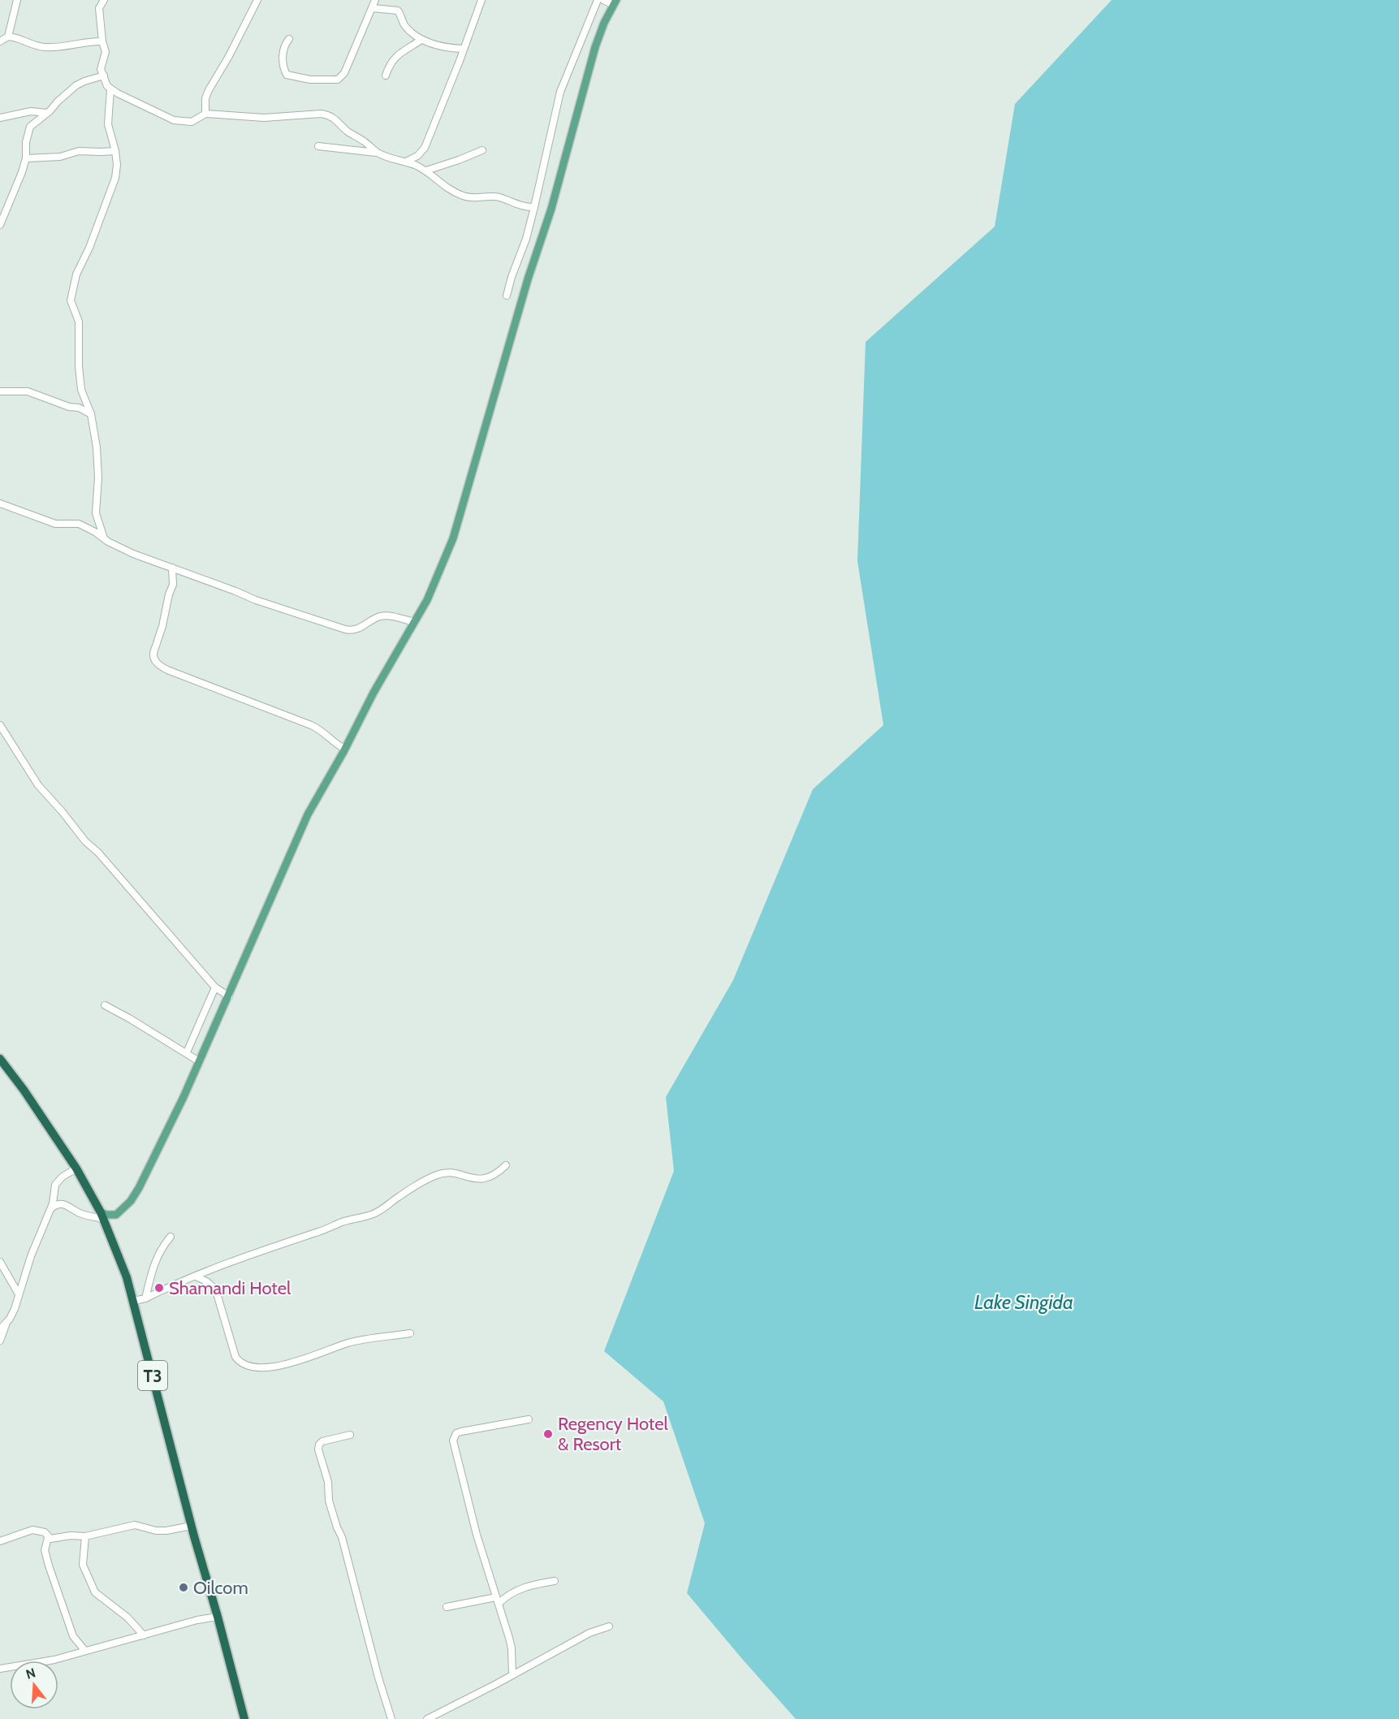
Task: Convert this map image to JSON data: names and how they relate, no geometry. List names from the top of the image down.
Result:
{
  "streets": {
    "highway": ["T3"]
  },
  "water": ["Lake Singida"],
  "places": ["Shamandi Hotel", "Regency Hotel & Resort", "Oilcom"],
  "north": "top"
}
